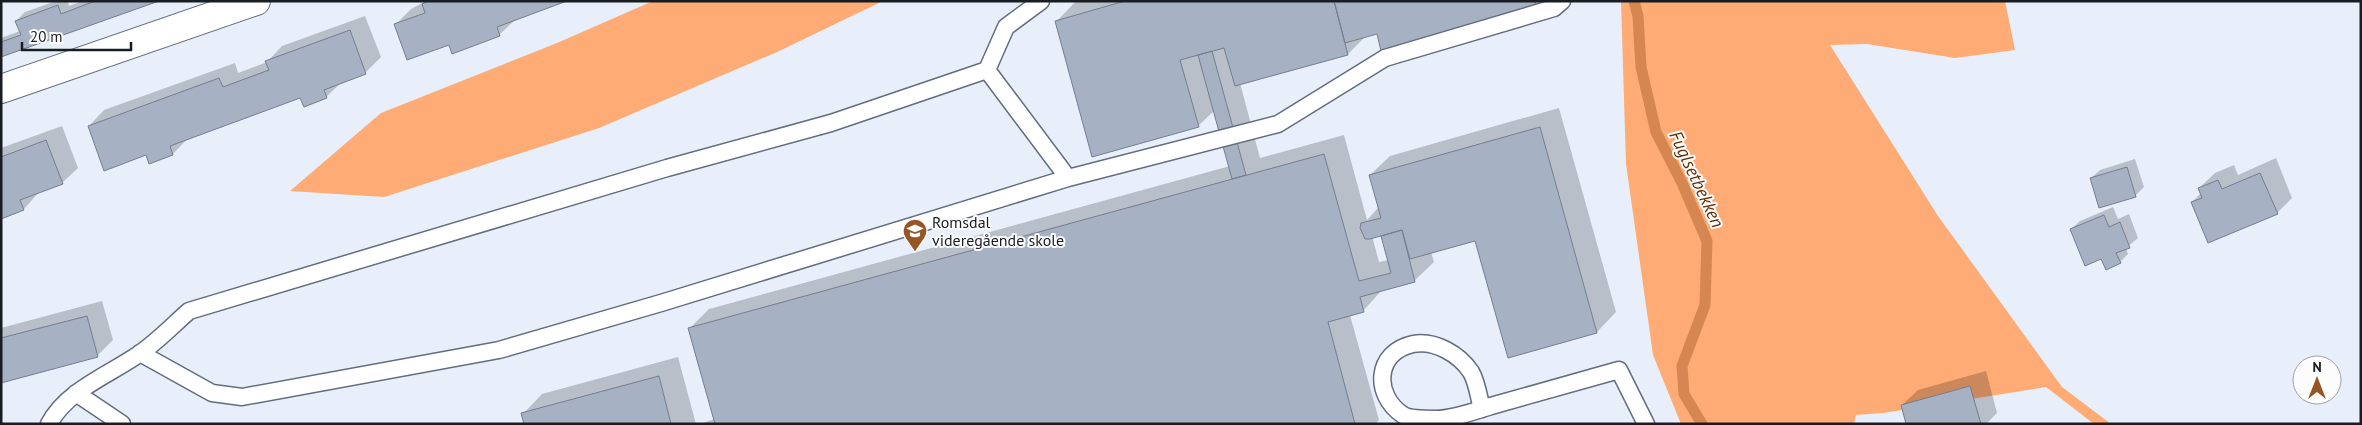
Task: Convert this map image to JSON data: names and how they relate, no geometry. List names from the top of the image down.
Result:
{
  "water": ["Fuglsetbekken"],
  "places": {
    "school or university": ["Romsdal videregående skole"]
  },
  "scale_bar": "20 m",
  "north": "top"
}
